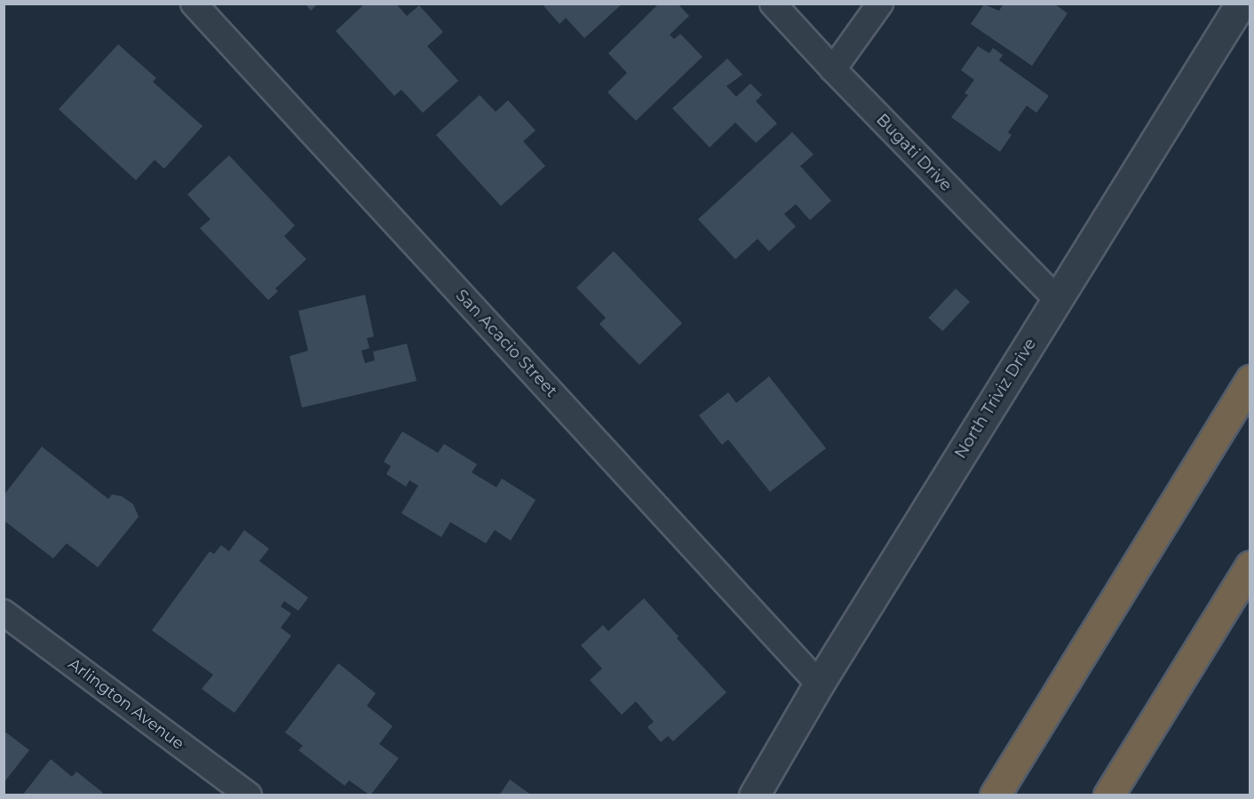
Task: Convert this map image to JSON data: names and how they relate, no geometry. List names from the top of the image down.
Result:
{
  "streets": {
    "street": [
      "Bugati Drive",
      "San Acacio Street",
      "North Triviz Drive",
      "Arlington Avenue"
    ]
  },
  "crossings": [
    ["Bugati Drive", "North Triviz Drive"],
    ["San Acacio Street", "North Triviz Drive"]
  ]
}
